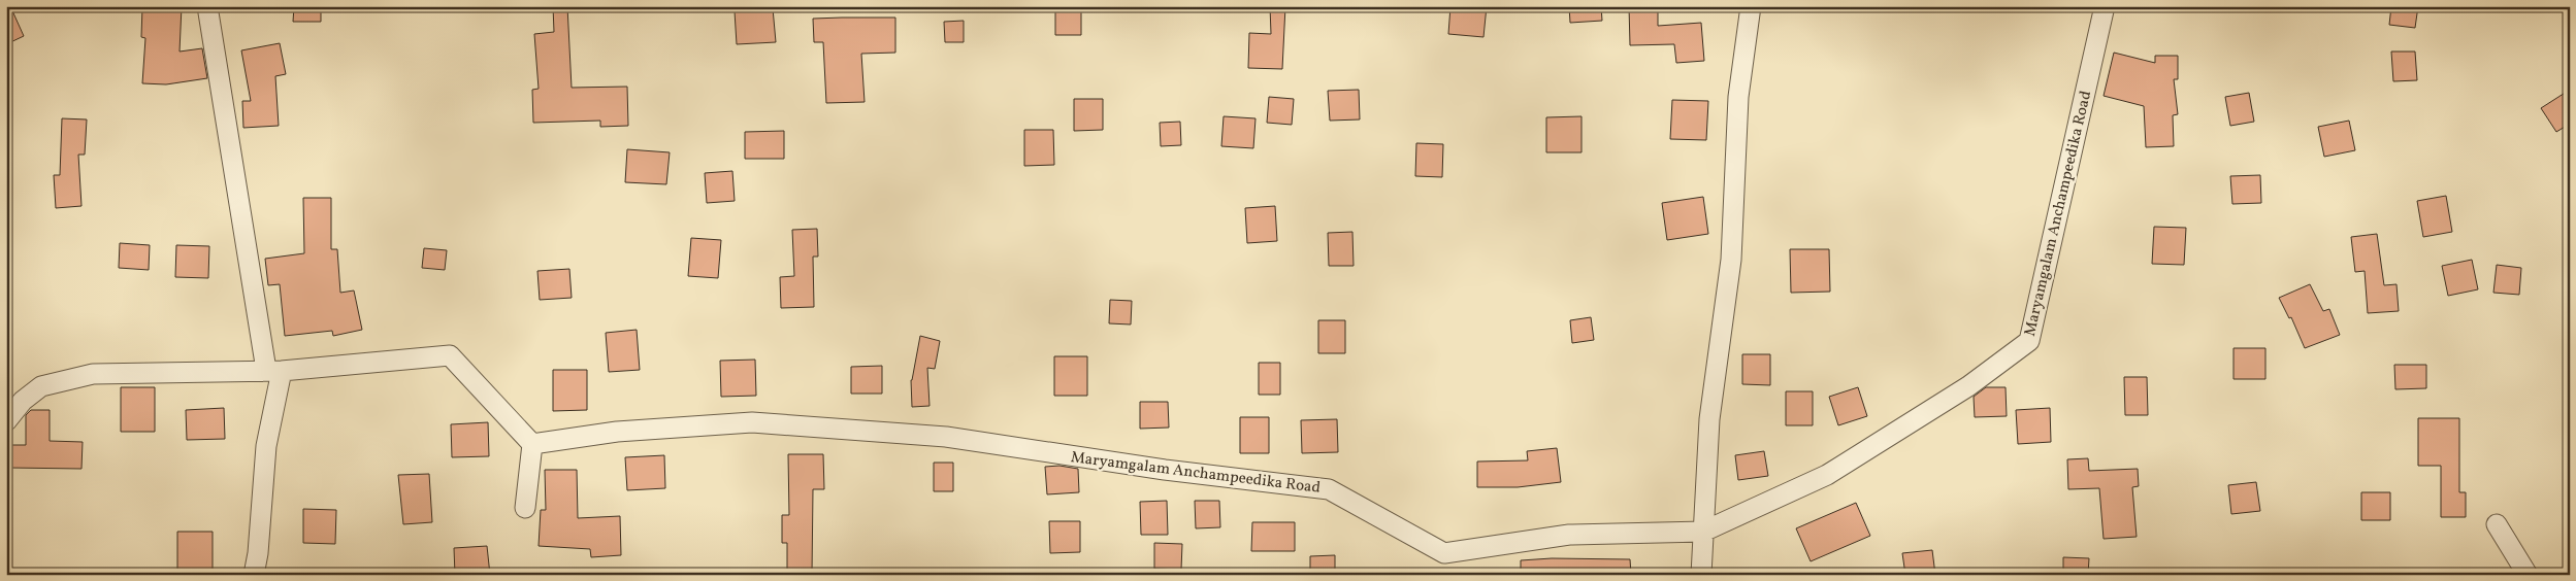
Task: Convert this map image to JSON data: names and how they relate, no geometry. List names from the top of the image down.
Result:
{
  "streets": {
    "street": ["Maryamgalam Anchampeedika Road"]
  }
}
